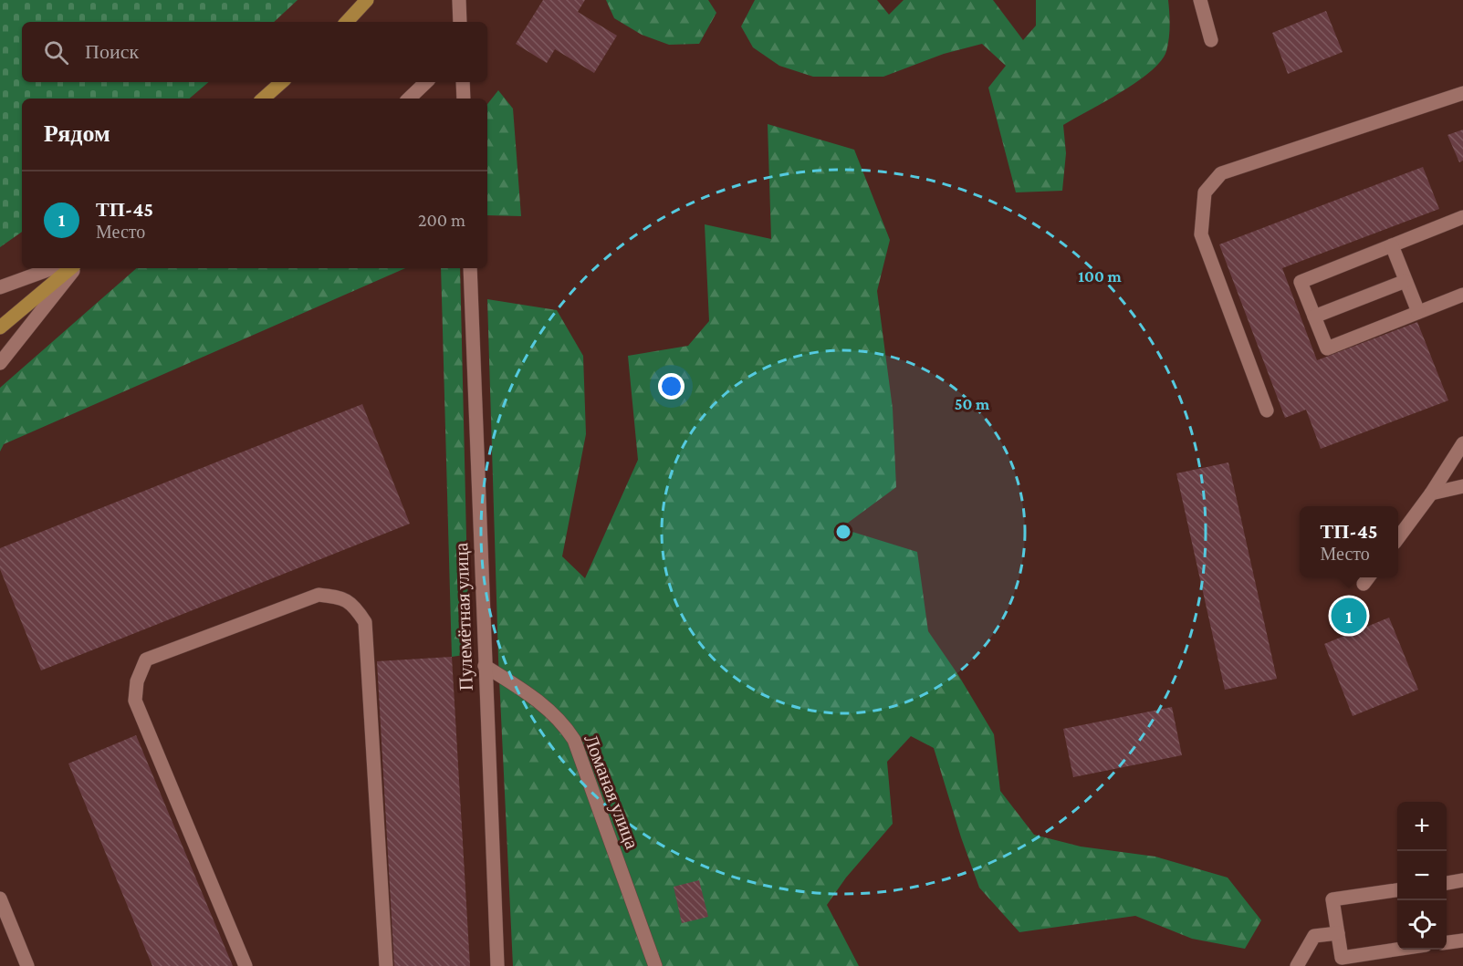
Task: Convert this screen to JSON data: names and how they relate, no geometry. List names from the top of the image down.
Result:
{
  "streets": {
    "street": ["Пулемётная улица", "Ломаная улица"]
  },
  "crossings": [
    ["Пулемётная улица", "Ломаная улица"]
  ],
  "page": {
    "search": "Поиск",
    "heading": "Рядом",
    "list": [
      {
        "mark": "1",
        "name": "ТП-45",
        "note": "Место",
        "value": "200 m"
      }
    ],
    "popup": ["ТП-45", "Место"],
    "pins": "1",
    "map_buttons": ["+", "−"]
  },
  "rings": ["100 m", "50 m"]
}
